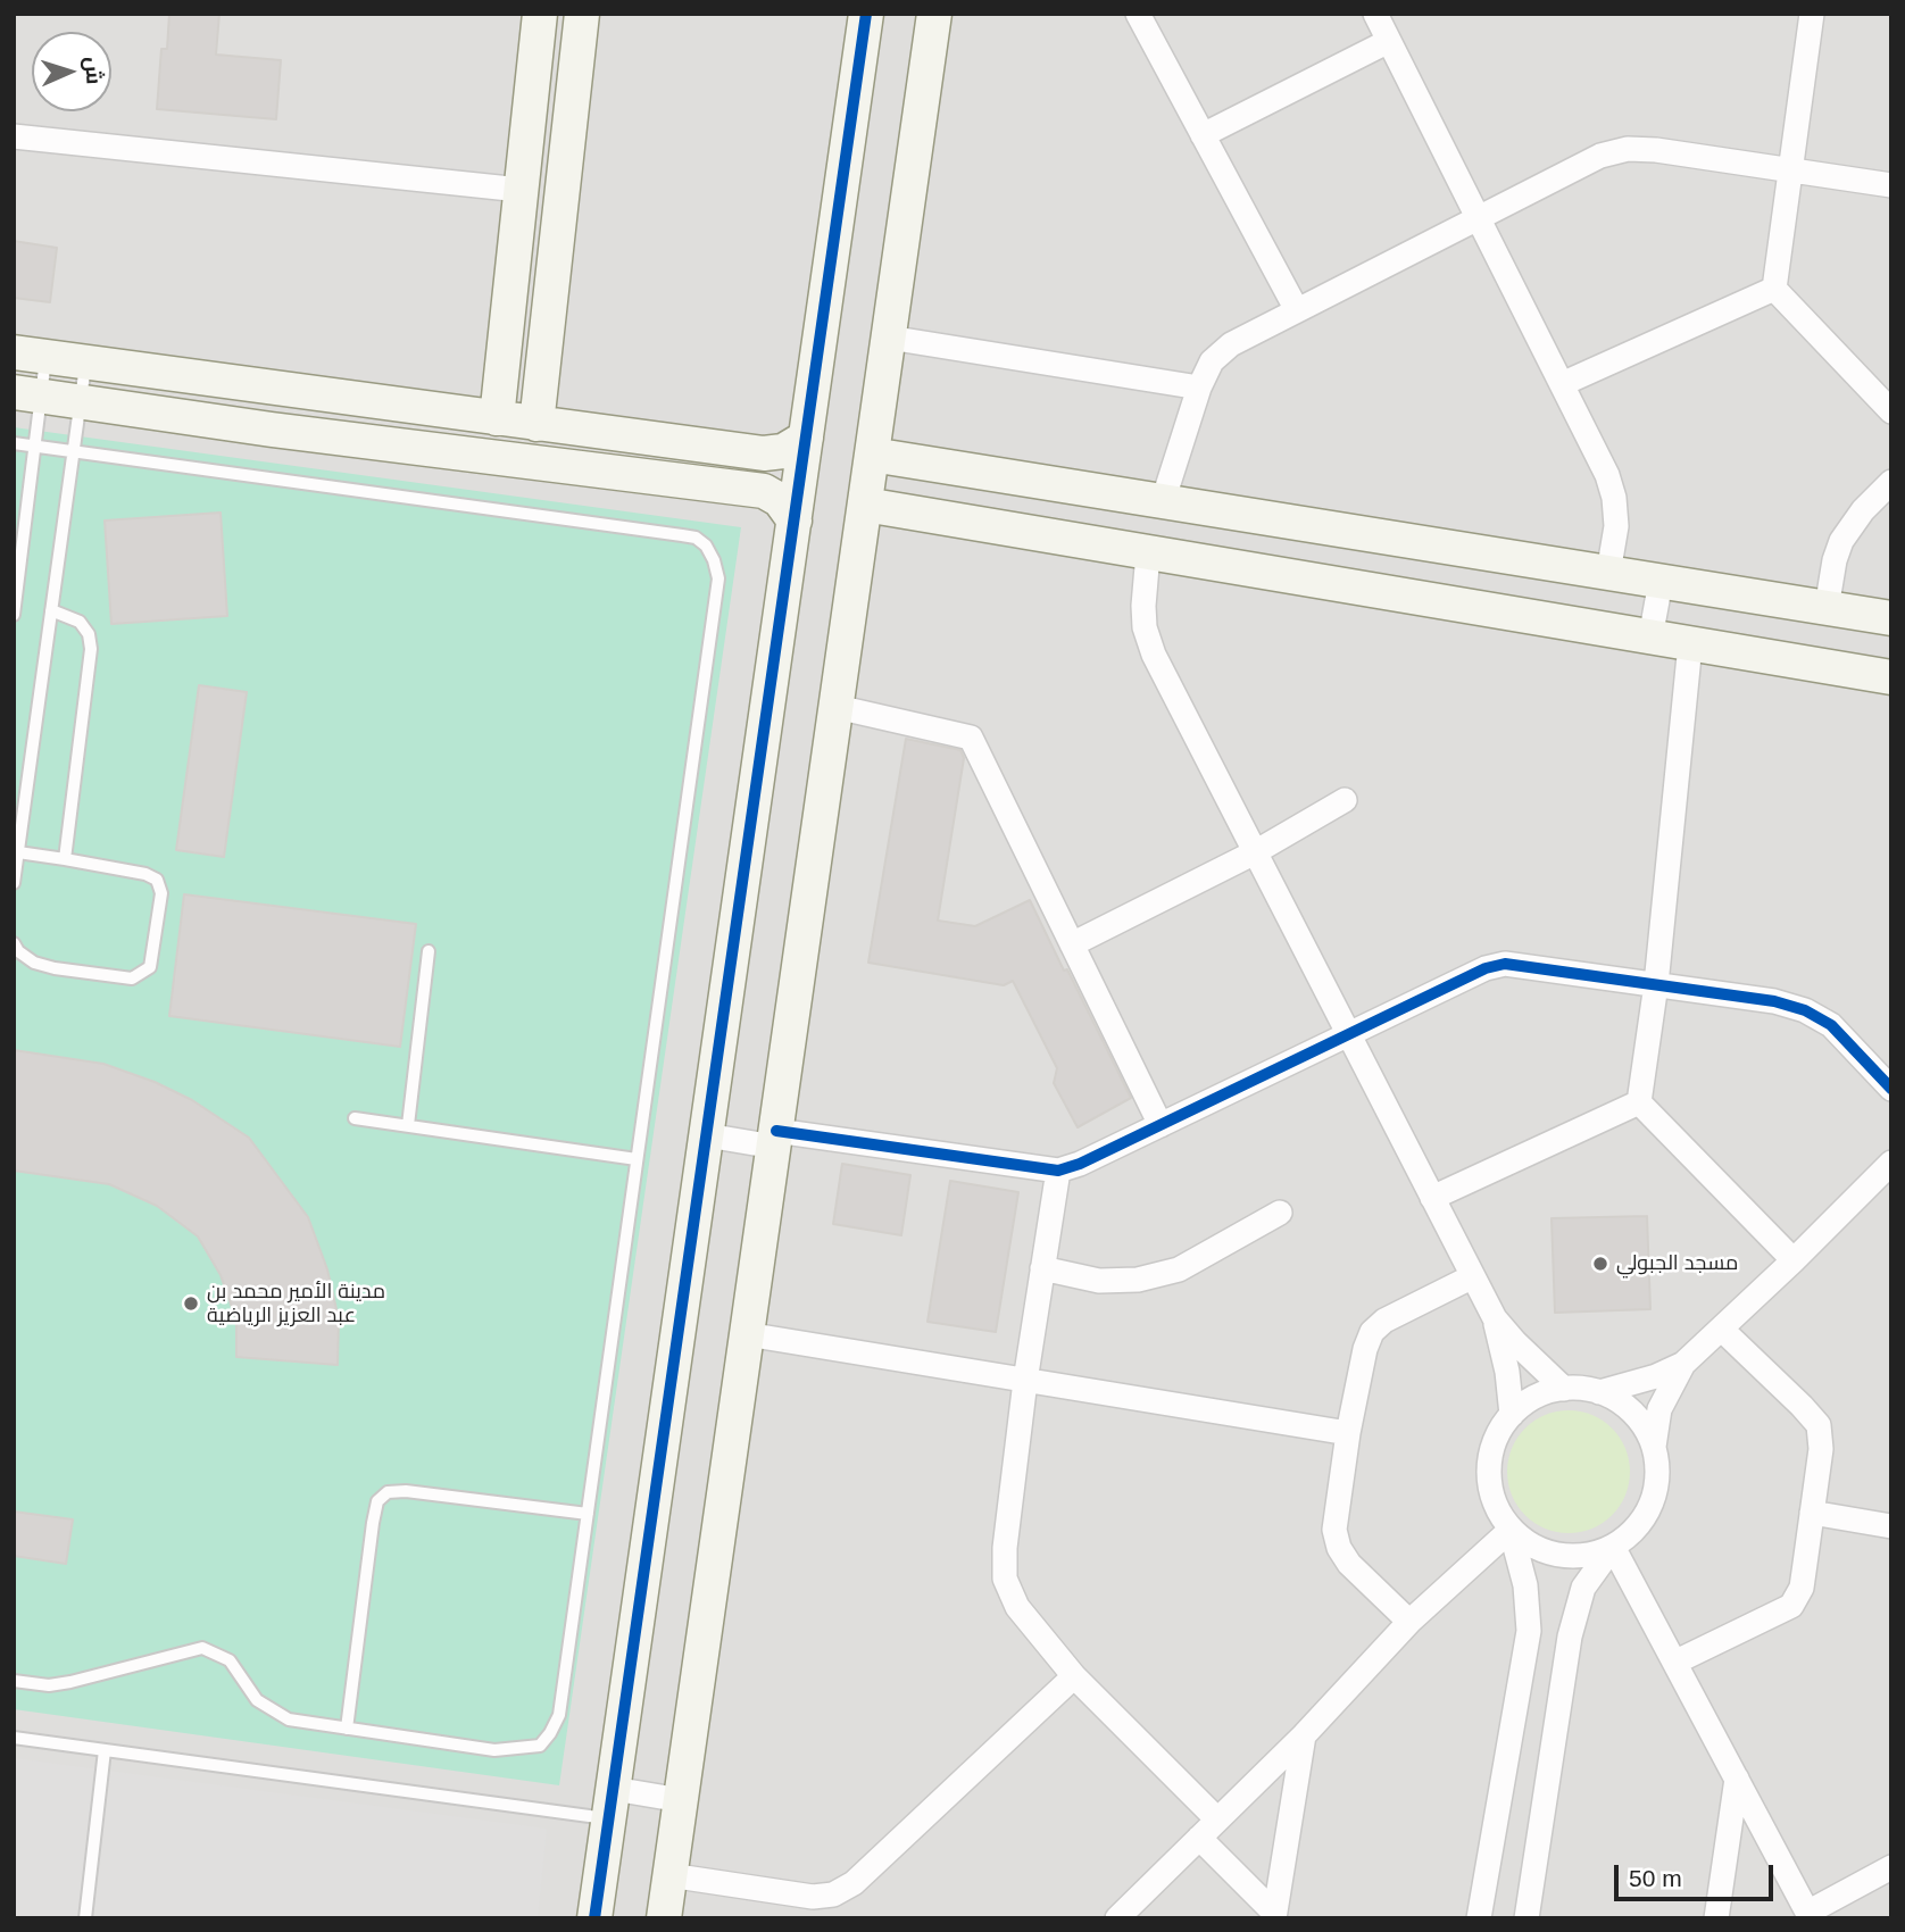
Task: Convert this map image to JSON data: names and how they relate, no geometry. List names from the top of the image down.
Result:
{
  "places": ["مسجد الجبولي", "مدينة الأمير محمد بن عبد العزيز الرياضية"],
  "scale_bar": "50 m",
  "north": "right"
}
